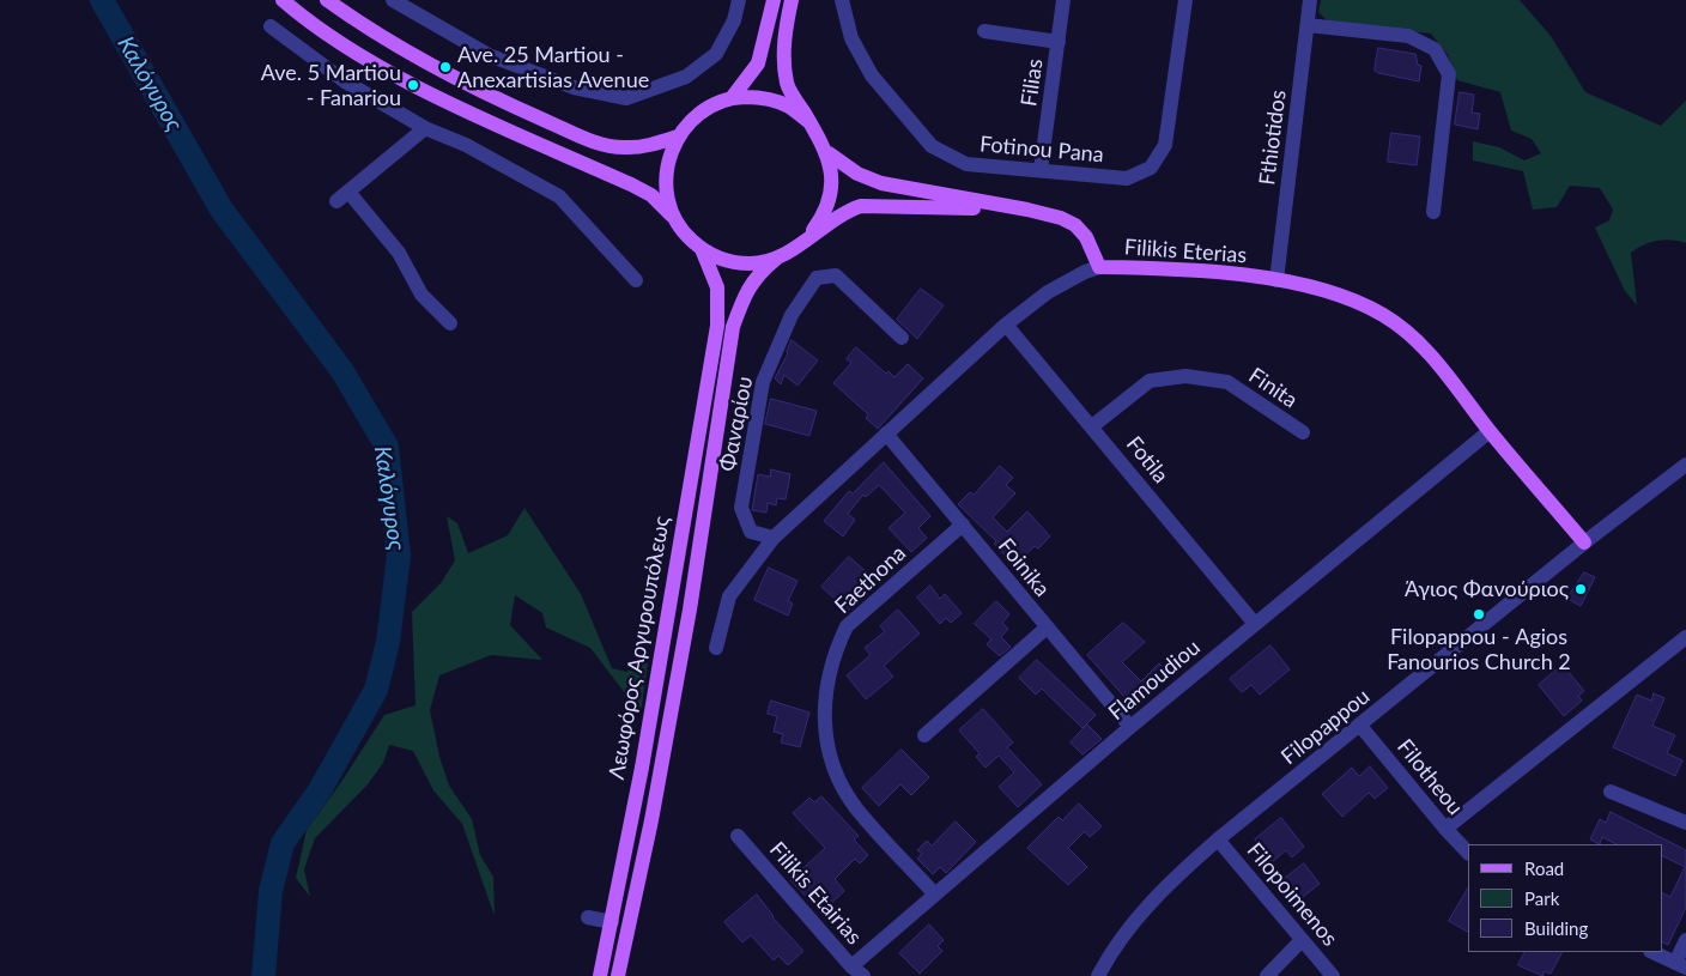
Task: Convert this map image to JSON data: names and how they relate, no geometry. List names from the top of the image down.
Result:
{
  "streets": {
    "main road": ["Filikis Eterias", "Λεωφόρος Αργυρουπόλεως"],
    "street": [
      "Filias",
      "Fthiotidos",
      "Fotinou Pana",
      "Finita",
      "Φαναρίου",
      "Fotila",
      "Foinika",
      "Faethona",
      "Flamoudiou",
      "Filopappou",
      "Filotheou",
      "Filikis Etairias",
      "Filopoimenos"
    ]
  },
  "crossings": [
    ["Filias", "Fotinou Pana"],
    ["Fthiotidos", "Filikis Eterias"],
    ["Filikis Eterias", "Φαναρίου"],
    ["Filikis Eterias", "Fotila"],
    ["Filikis Eterias", "Foinika"],
    ["Filikis Eterias", "Flamoudiou"],
    ["Filikis Eterias", "Filopappou"],
    ["Finita", "Fotila"],
    ["Fotila", "Flamoudiou"],
    ["Foinika", "Faethona"],
    ["Foinika", "Flamoudiou"],
    ["Faethona", "Flamoudiou"],
    ["Flamoudiou", "Filikis Etairias"],
    ["Filopappou", "Filotheou"],
    ["Filopappou", "Filopoimenos"]
  ],
  "water": ["Καλόγυρος"],
  "places": [
    "Ave. 25 Martiou - Anexartisias Avenue",
    "Ave. 5 Martiou - Fanariou",
    "Άγιος Φανούριος",
    "Filopappou - Agios Fanourios Church 2"
  ],
  "legend": ["Road", "Park", "Building"]
}
